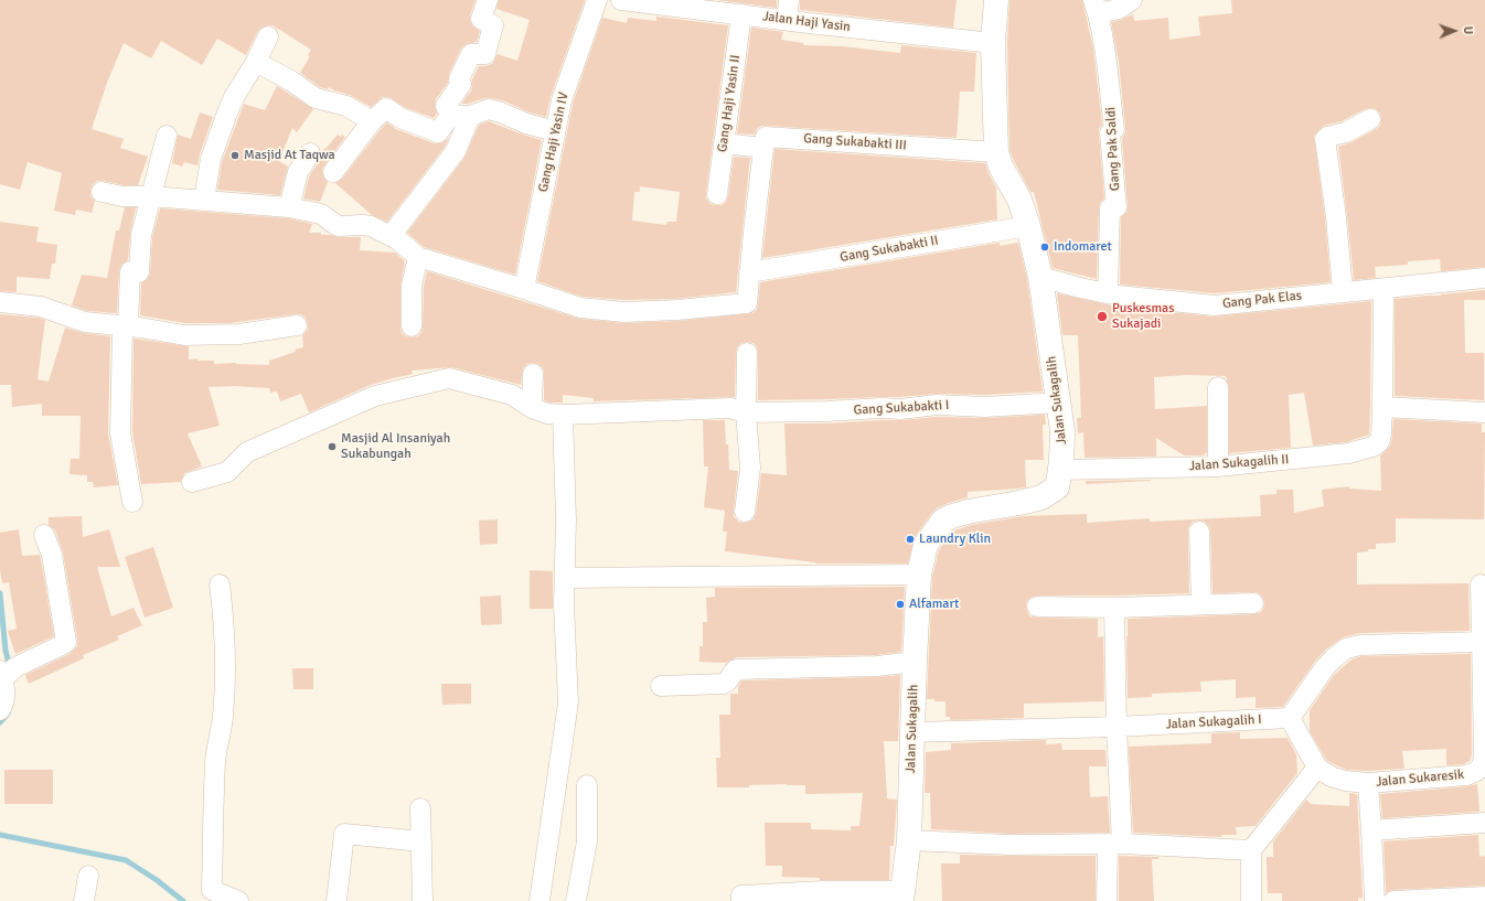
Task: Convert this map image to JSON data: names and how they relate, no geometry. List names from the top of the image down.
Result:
{
  "streets": {
    "street": [
      "Jalan Haji Yasin",
      "Gang Haji Yasin II",
      "Gang Haji Yasin IV",
      "Gang Sukabakti III",
      "Gang Pak Saldi",
      "Gang Sukabakti II",
      "Gang Pak Elas",
      "Jalan Sukagalih",
      "Gang Sukabakti I",
      "Jalan Sukagalih II",
      "Jalan Sukagalih I",
      "Jalan Sukaresik"
    ]
  },
  "crossings": [
    ["Jalan Haji Yasin", "Gang Haji Yasin II"],
    ["Jalan Haji Yasin", "Jalan Sukagalih"],
    ["Gang Sukabakti III", "Jalan Sukagalih"],
    ["Gang Pak Saldi", "Gang Pak Elas"],
    ["Gang Sukabakti II", "Jalan Sukagalih"],
    ["Gang Pak Elas", "Jalan Sukagalih"],
    ["Jalan Sukagalih", "Gang Sukabakti I"],
    ["Jalan Sukagalih", "Jalan Sukagalih II"],
    ["Jalan Sukagalih", "Jalan Sukagalih I"]
  ],
  "places": [
    "Masjid At Taqwa",
    "Indomaret",
    "Puskesmas Sukajadi",
    "Masjid Al Insaniyah Sukabungah",
    "Laundry Klin",
    "Alfamart"
  ],
  "north": "right"
}
